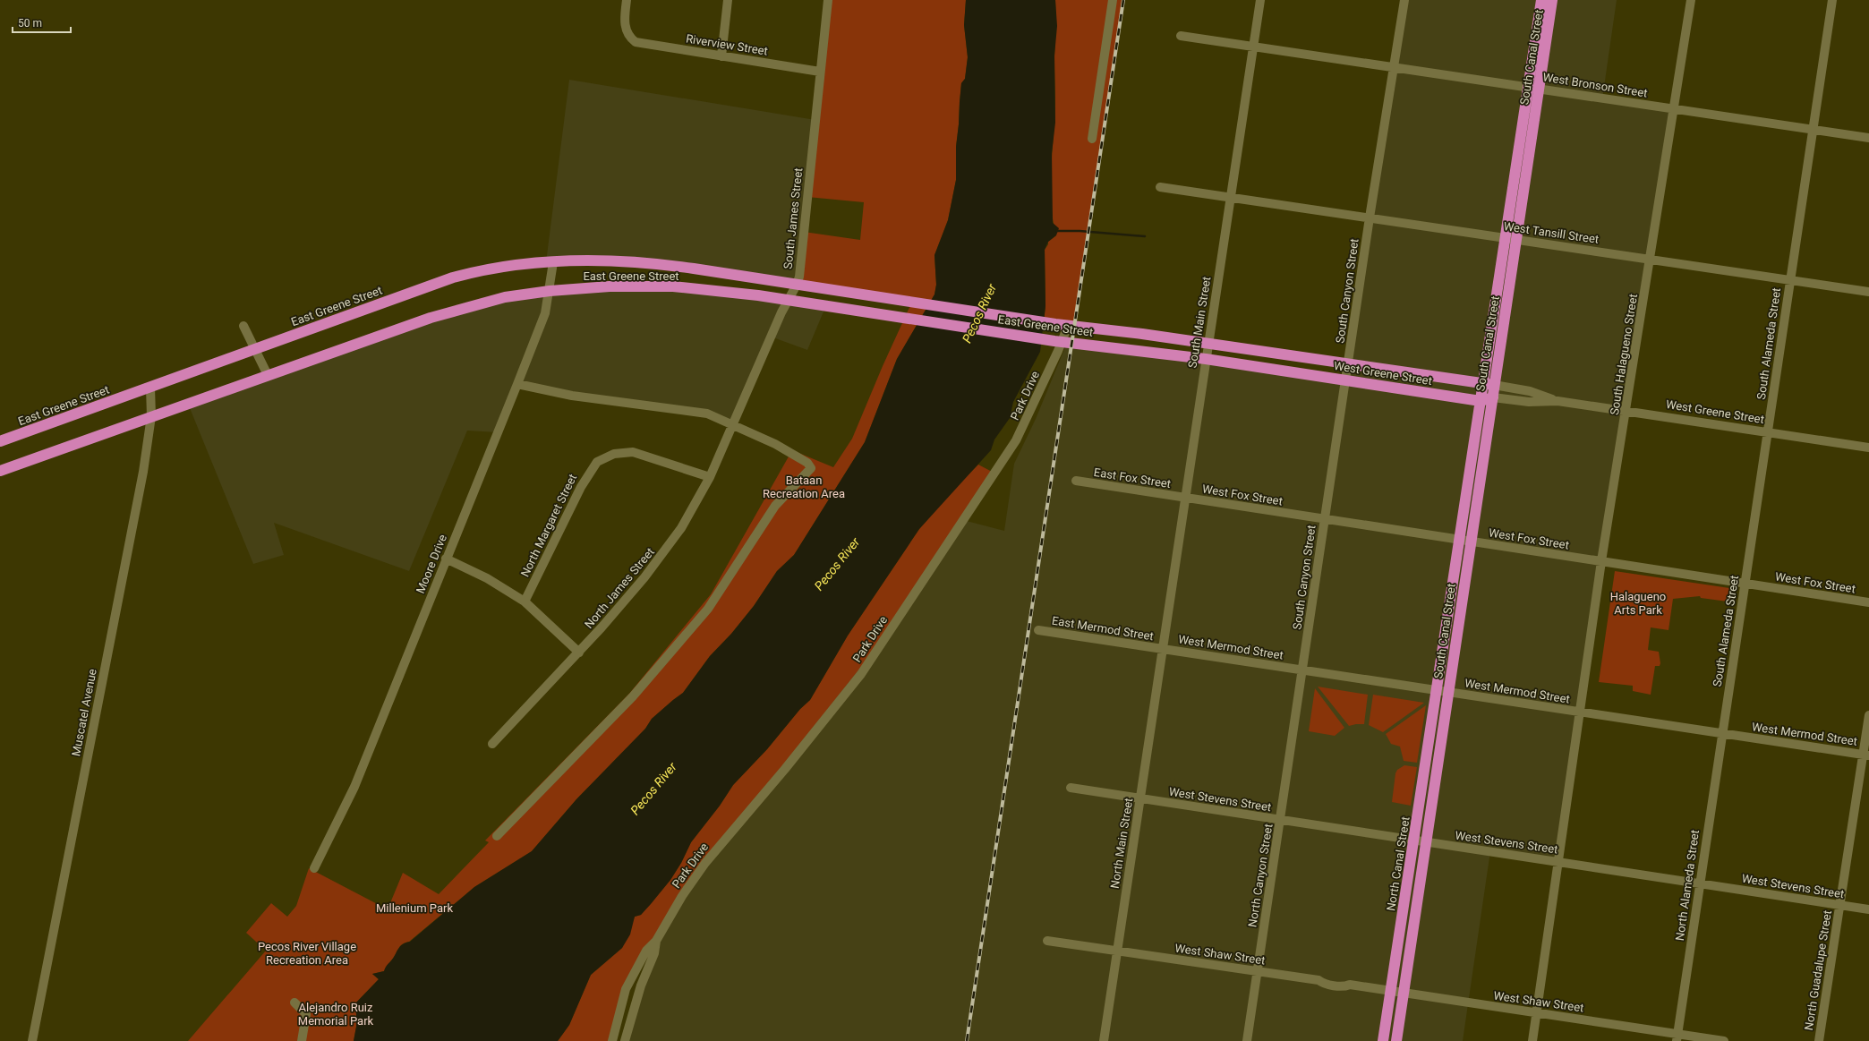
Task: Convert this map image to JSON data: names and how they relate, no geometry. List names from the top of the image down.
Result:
{
  "streets": {
    "highway": [
      "South Canal Street",
      "East Greene Street",
      "West Greene Street",
      "North Canal Street"
    ],
    "street": [
      "Riverview Street",
      "West Bronson Street",
      "South James Street",
      "West Tansill Street",
      "South Canyon Street",
      "South Main Street",
      "South Alameda Street",
      "South Halagueno Street",
      "Park Drive",
      "East Fox Street",
      "West Fox Street",
      "North Margaret Street",
      "Moore Drive",
      "North James Street",
      "East Mermod Street",
      "West Mermod Street",
      "Muscatel Avenue",
      "West Stevens Street",
      "North Main Street",
      "North Canyon Street",
      "North Alameda Street",
      "West Shaw Street",
      "North Guadalupe Street"
    ]
  },
  "crossings": [
    ["Riverview Street", "South James Street"],
    ["South Canal Street", "West Bronson Street"],
    ["South Canal Street", "West Tansill Street"],
    ["South Canal Street", "West Greene Street"],
    ["South Canal Street", "West Fox Street"],
    ["South Canal Street", "West Mermod Street"],
    ["South Canal Street", "North Canal Street"],
    ["West Bronson Street", "South Canyon Street"],
    ["West Bronson Street", "South Main Street"],
    ["West Bronson Street", "South Alameda Street"],
    ["West Bronson Street", "South Halagueno Street"],
    ["South James Street", "East Greene Street"],
    ["South James Street", "North James Street"],
    ["West Tansill Street", "South Canyon Street"],
    ["West Tansill Street", "South Main Street"],
    ["West Tansill Street", "South Alameda Street"],
    ["West Tansill Street", "South Halagueno Street"],
    ["East Greene Street", "South Main Street"],
    ["East Greene Street", "West Greene Street"],
    ["East Greene Street", "Park Drive"],
    ["East Greene Street", "Moore Drive"],
    ["East Greene Street", "Muscatel Avenue"],
    ["South Canyon Street", "West Greene Street"],
    ["South Canyon Street", "West Fox Street"],
    ["South Canyon Street", "West Mermod Street"],
    ["South Canyon Street", "North Canyon Street"],
    ["South Main Street", "West Greene Street"],
    ["South Main Street", "East Fox Street"],
    ["South Main Street", "West Fox Street"],
    ["South Main Street", "East Mermod Street"],
    ["South Main Street", "West Mermod Street"],
    ["South Main Street", "North Main Street"],
    ["South Alameda Street", "West Greene Street"],
    ["South Alameda Street", "West Fox Street"],
    ["South Alameda Street", "West Mermod Street"],
    ["South Alameda Street", "North Alameda Street"],
    ["South Halagueno Street", "West Greene Street"],
    ["South Halagueno Street", "West Fox Street"],
    ["South Halagueno Street", "West Mermod Street"],
    ["South Halagueno Street", "West Stevens Street"],
    ["South Halagueno Street", "West Shaw Street"],
    ["East Fox Street", "West Fox Street"],
    ["North Margaret Street", "North James Street"],
    ["East Mermod Street", "West Mermod Street"],
    ["East Mermod Street", "North Main Street"],
    ["West Mermod Street", "North Main Street"],
    ["West Mermod Street", "North Canal Street"],
    ["West Mermod Street", "North Canyon Street"],
    ["West Mermod Street", "North Alameda Street"],
    ["West Mermod Street", "North Guadalupe Street"],
    ["West Stevens Street", "North Main Street"],
    ["West Stevens Street", "North Canal Street"],
    ["West Stevens Street", "North Canyon Street"],
    ["West Stevens Street", "North Alameda Street"],
    ["West Stevens Street", "North Guadalupe Street"],
    ["North Main Street", "West Shaw Street"],
    ["North Canal Street", "West Shaw Street"],
    ["North Canyon Street", "West Shaw Street"],
    ["North Alameda Street", "West Shaw Street"]
  ],
  "water": ["Pecos River"],
  "parks": [
    "Bataan Recreation Area",
    "Halagueno Arts Park",
    "Millenium Park",
    "Pecos River Village Recreation Area",
    "Alejandro Ruiz Memorial Park"
  ],
  "scale_bar": "50 m"
}
